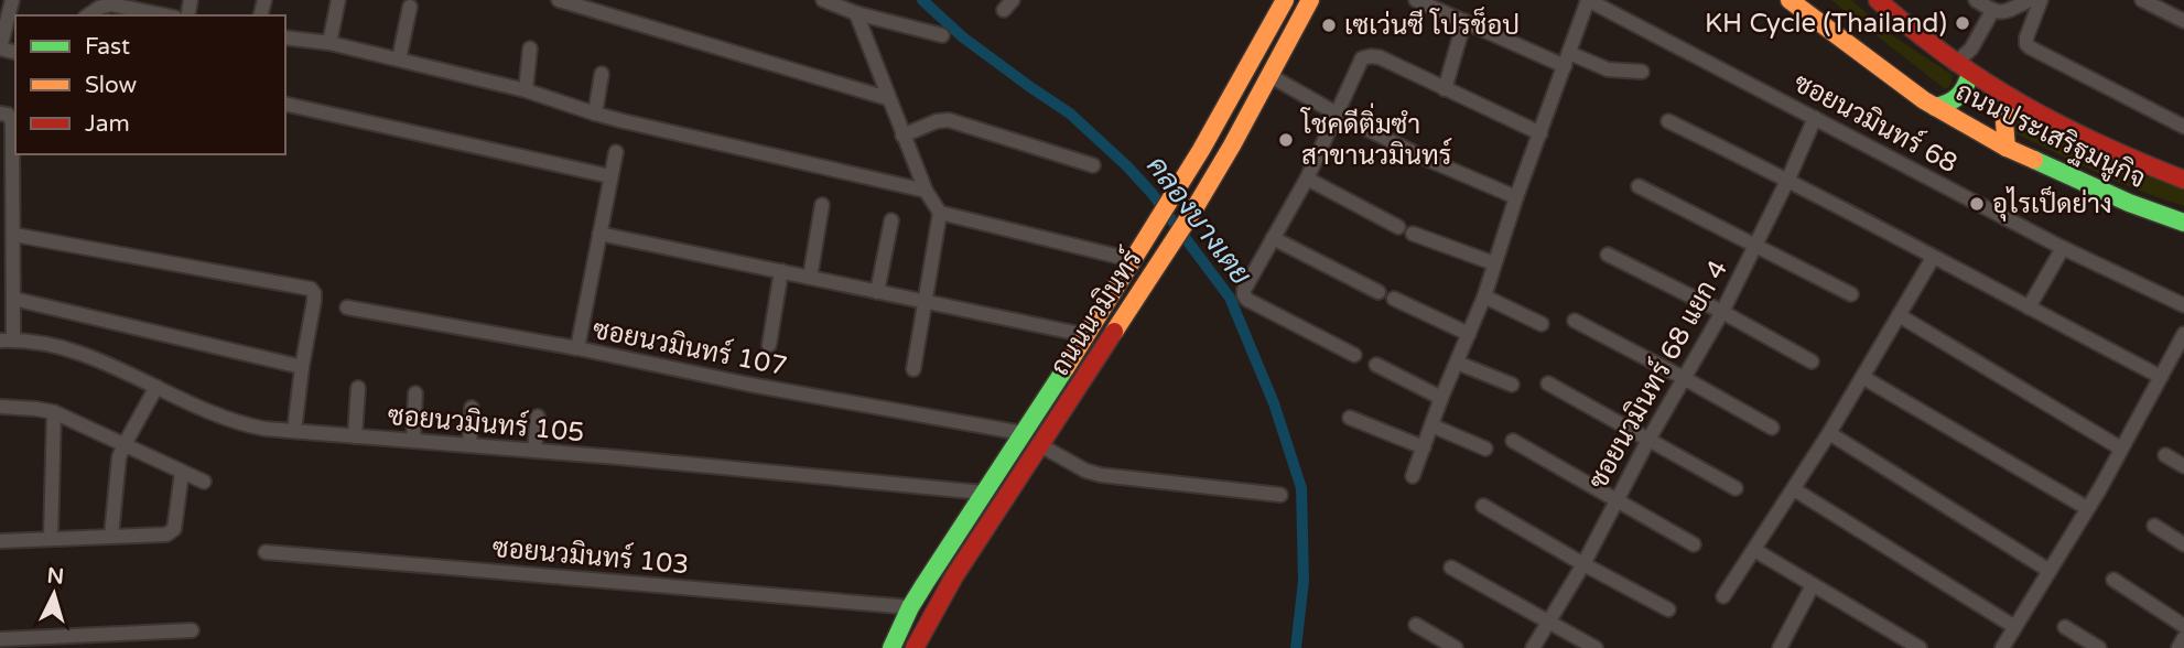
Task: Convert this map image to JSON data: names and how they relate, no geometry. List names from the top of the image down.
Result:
{
  "streets": {
    "main road": ["ถนนประเสริฐมนูกิจ", "ถนนนวมินทร์"],
    "street": [
      "ซอยนวมินทร์ 68",
      "ซอยนวมินทร์ 107",
      "ซอยนวมินทร์ 68 แยก 4",
      "ซอยนวมินทร์ 105",
      "ซอยนวมินทร์ 103"
    ]
  },
  "crossings": [
    ["ซอยนวมินทร์ 68", "ซอยนวมินทร์ 68 แยก 4"],
    ["ถนนนวมินทร์", "ซอยนวมินทร์ 107"],
    ["ถนนนวมินทร์", "ซอยนวมินทร์ 105"],
    ["ถนนนวมินทร์", "ซอยนวมินทร์ 103"]
  ],
  "water": ["คลองบางเตย"],
  "places": [
    "KH Cycle (Thailand)",
    "เซเว่นซี โปรช็อป",
    "โชคดีติ่มซำ สาขานวมินทร์",
    "อุไรเป็ดย่าง"
  ],
  "legend": ["Fast", "Slow", "Jam"],
  "north": "top"
}
